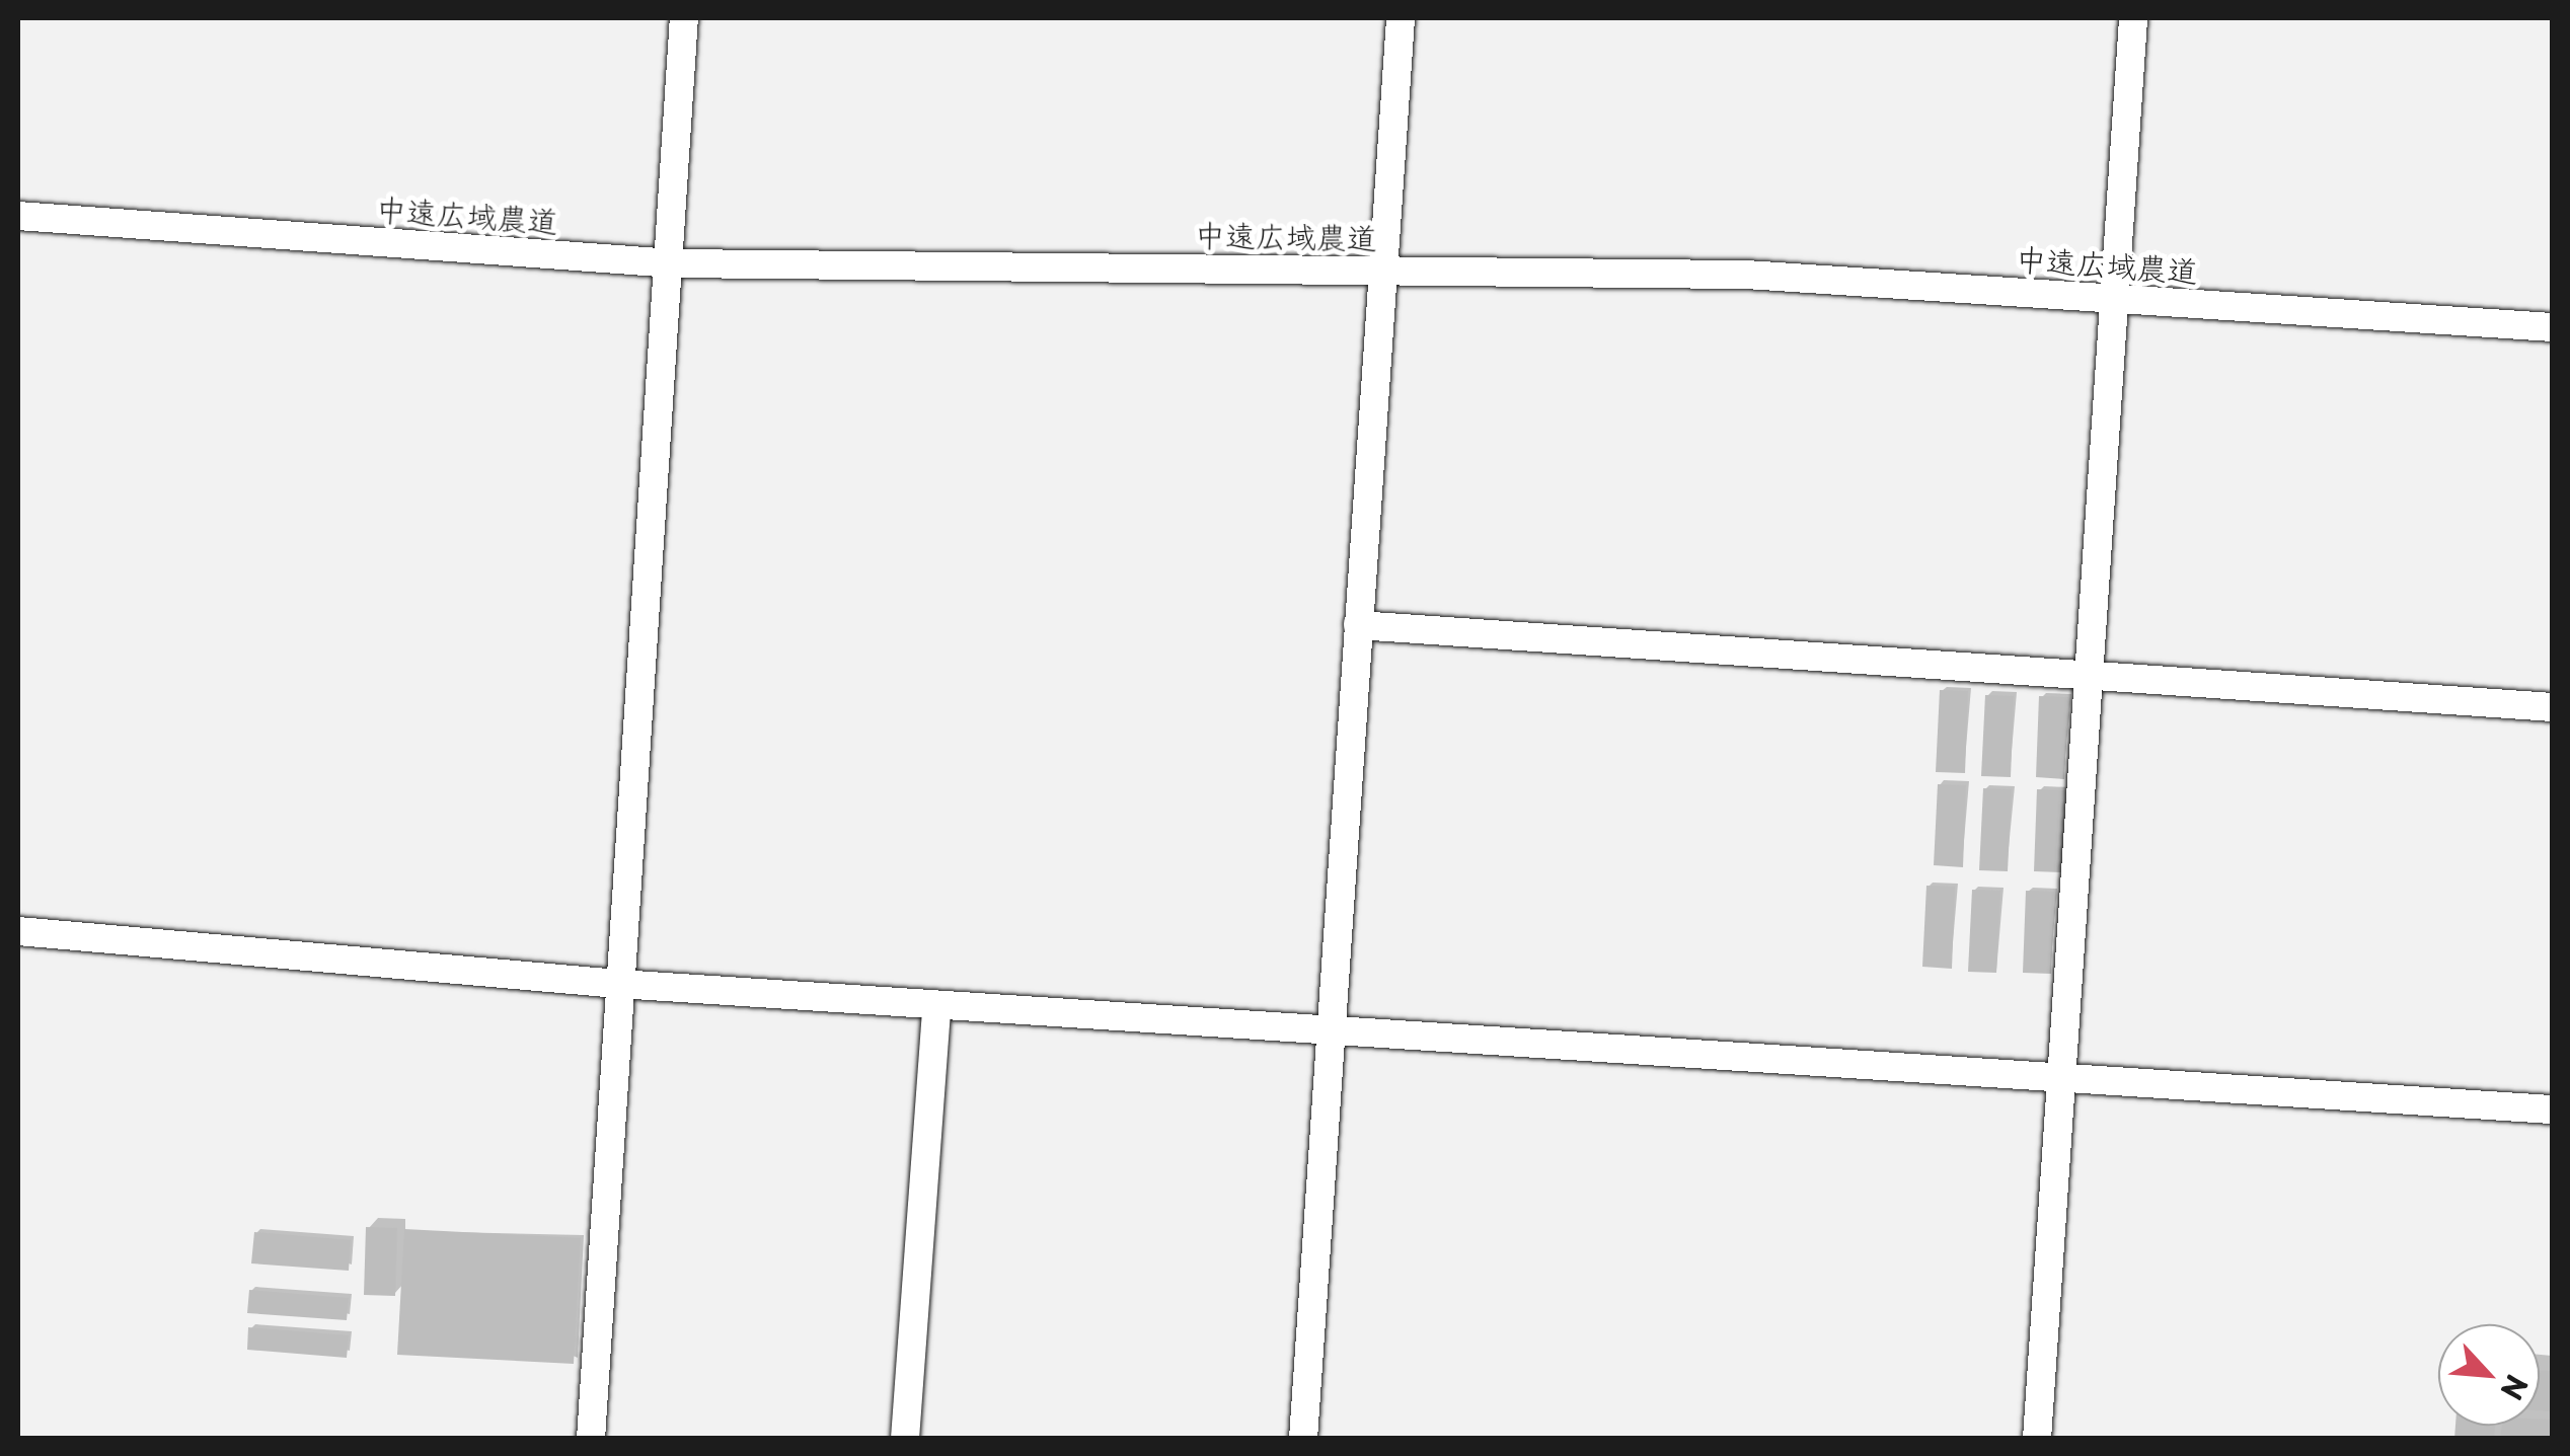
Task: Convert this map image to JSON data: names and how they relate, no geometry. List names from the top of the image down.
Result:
{
  "streets": {
    "street": ["中遠広域農道"]
  },
  "north": "bottom right"
}
